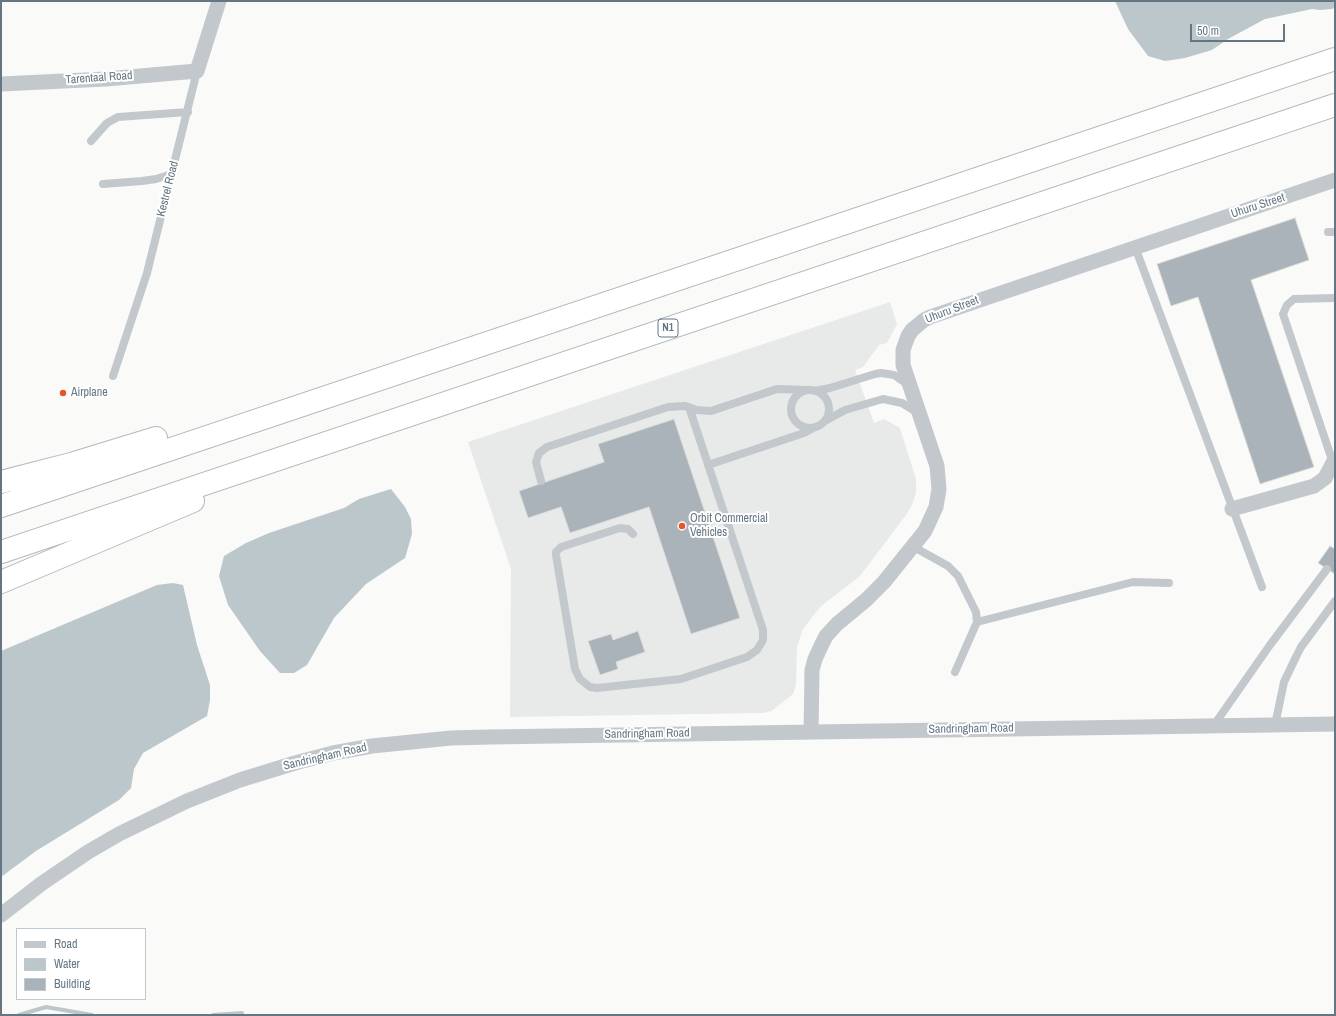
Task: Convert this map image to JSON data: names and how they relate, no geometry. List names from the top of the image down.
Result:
{
  "streets": {
    "highway": ["N1"],
    "street": [
      "Tarentaal Road",
      "Kestrel Road",
      "Uhuru Street",
      "Sandringham Road"
    ]
  },
  "crossings": [
    ["Tarentaal Road", "Kestrel Road"],
    ["Uhuru Street", "Sandringham Road"]
  ],
  "places": ["Airplane", "Orbit Commercial Vehicles"],
  "legend": ["Road", "Water", "Building"],
  "scale_bar": "50 m"
}
